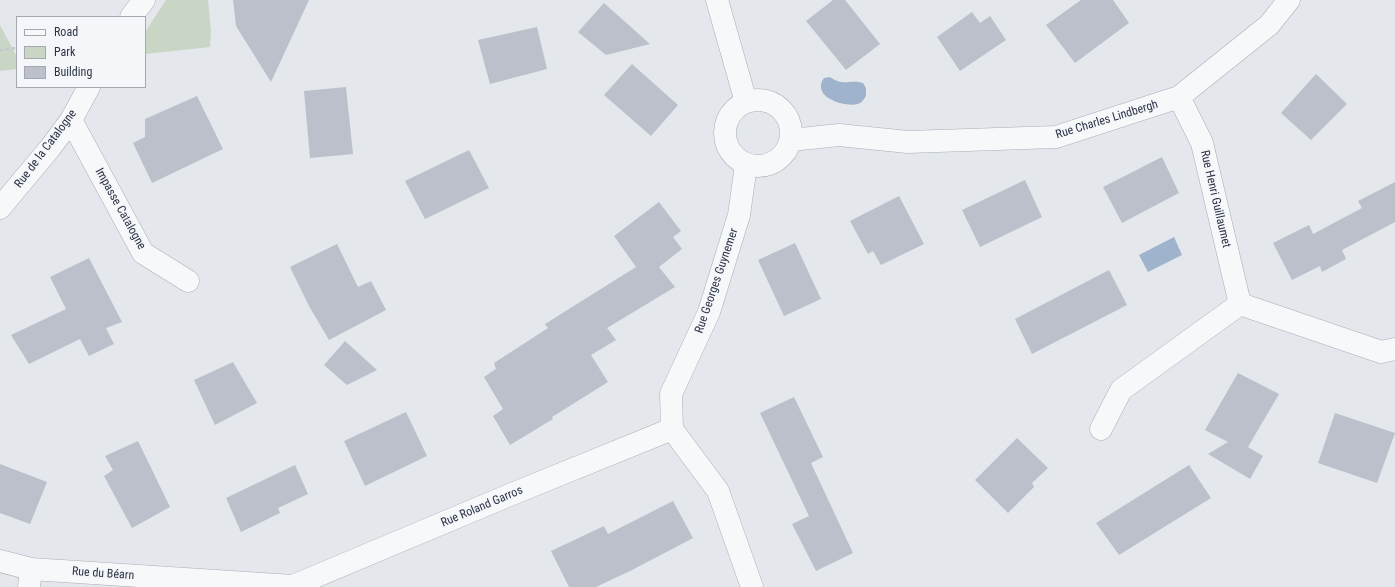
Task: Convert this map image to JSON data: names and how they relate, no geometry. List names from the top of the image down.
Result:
{
  "streets": {
    "street": [
      "Rue Charles Lindbergh",
      "Rue de la Catalogne",
      "Rue Henri Guillaumet",
      "Impasse Catalogne",
      "Rue Georges Guynemer",
      "Rue Roland Garros",
      "Rue du Béarn"
    ]
  },
  "crossings": [
    ["Rue Charles Lindbergh", "Rue Henri Guillaumet"],
    ["Rue Charles Lindbergh", "Rue Georges Guynemer"],
    ["Rue de la Catalogne", "Impasse Catalogne"],
    ["Rue Georges Guynemer", "Rue Roland Garros"],
    ["Rue Roland Garros", "Rue du Béarn"]
  ],
  "legend": ["Road", "Park", "Building"]
}
